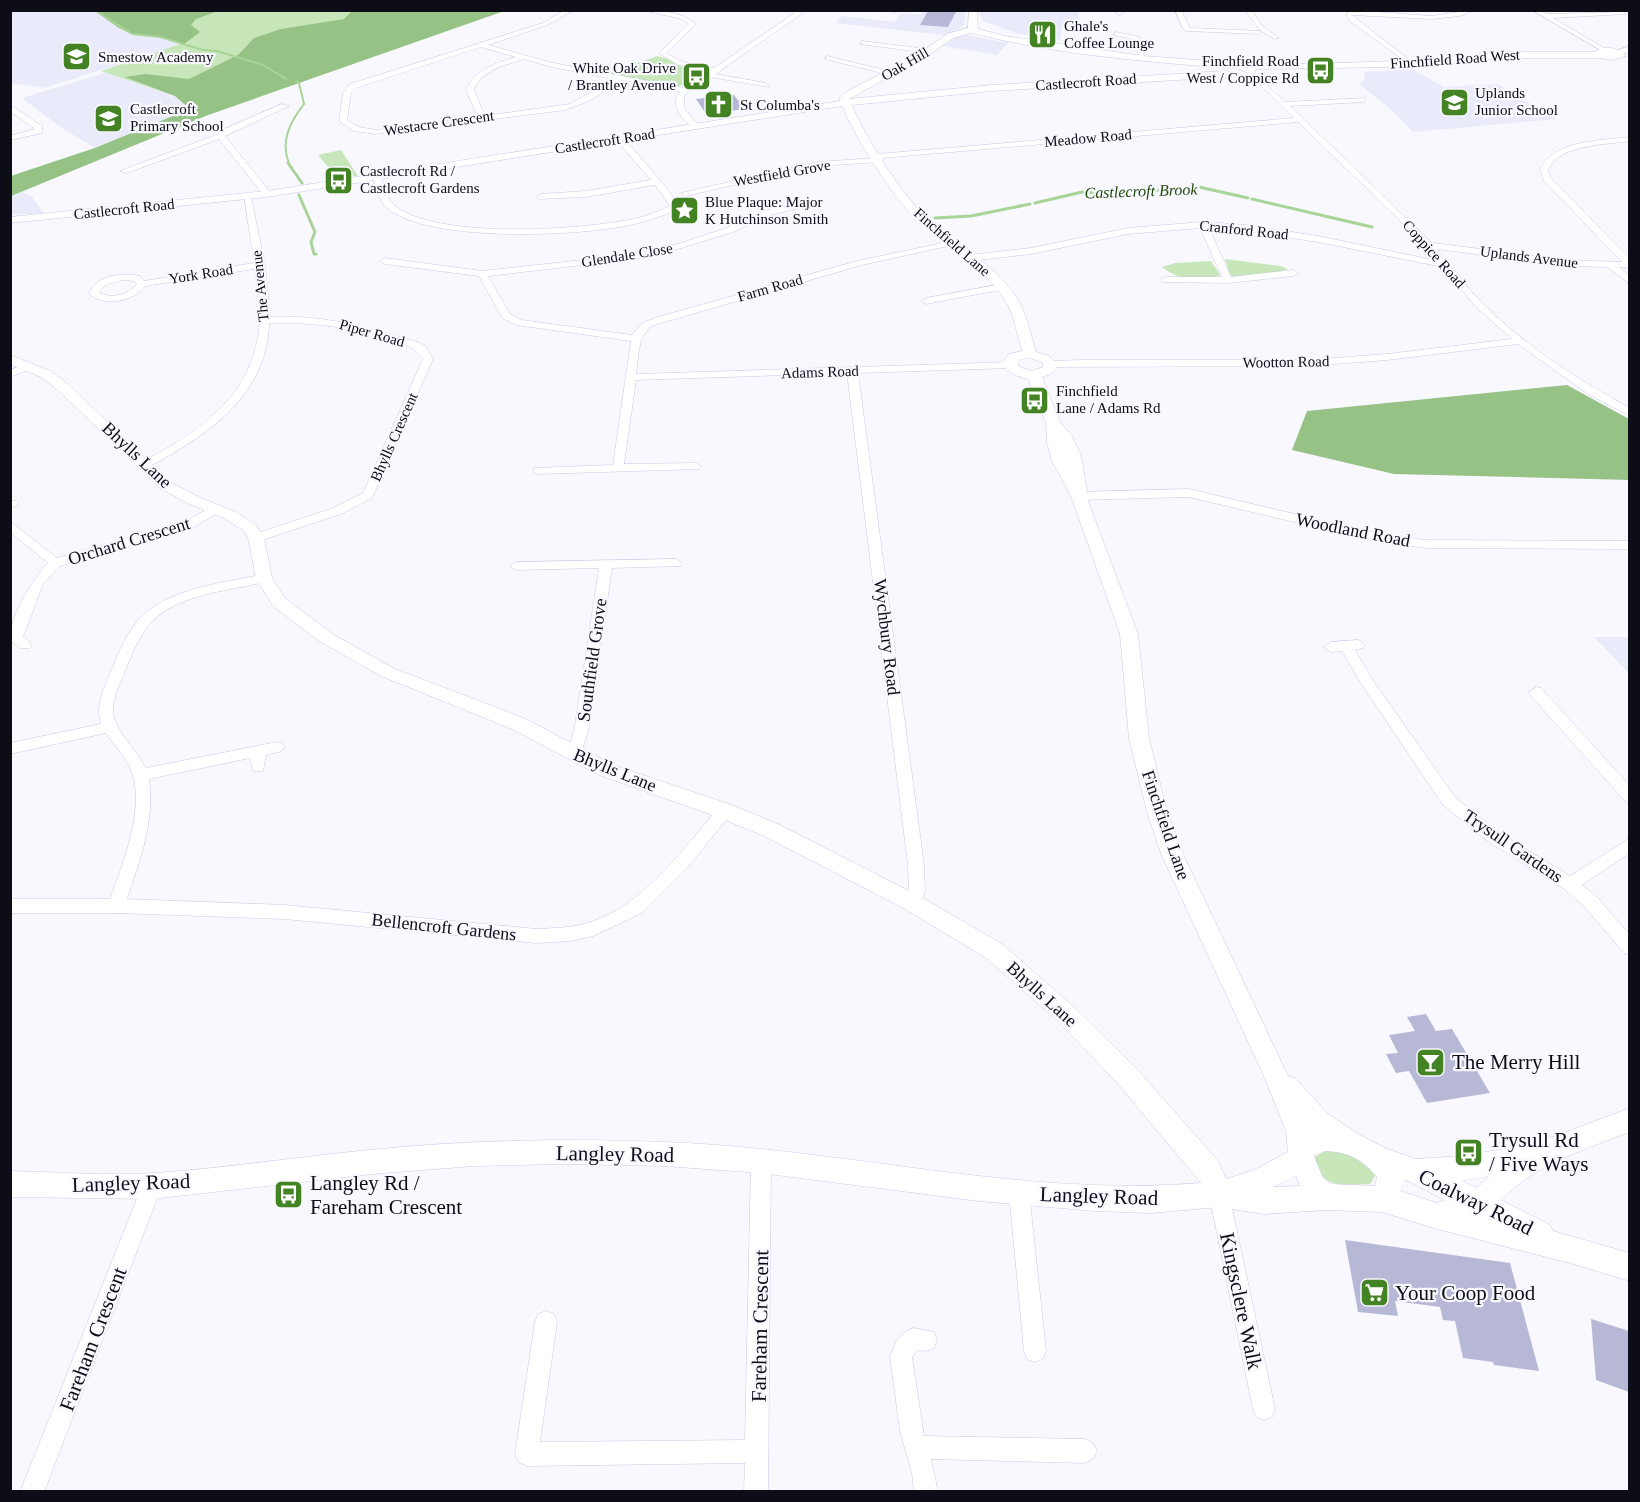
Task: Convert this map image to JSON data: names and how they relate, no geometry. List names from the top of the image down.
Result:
{
  "streets": {
    "main road": ["Finchfield Road West"],
    "street": [
      "Oak Hill",
      "Castlecroft Road",
      "Westacre Crescent",
      "Meadow Road",
      "Westfield Grove",
      "Cranford Road",
      "Finchfield Lane",
      "Coppice Road",
      "Glendale Close",
      "Uplands Avenue",
      "York Road",
      "The Avenue",
      "Farm Road",
      "Piper Road",
      "Wootton Road",
      "Adams Road",
      "Bhylls Crescent",
      "Bhylls Lane",
      "Woodland Road",
      "Orchard Crescent",
      "Wychbury Road",
      "Southfield Grove",
      "Trysull Gardens",
      "Bellencroft Gardens",
      "Langley Road",
      "Coalway Road",
      "Kingsclere Walk",
      "Fareham Crescent"
    ]
  },
  "crossings": [
    ["Finchfield Road West", "Coppice Road"],
    ["Oak Hill", "Castlecroft Road"],
    ["Oak Hill", "Finchfield Lane"],
    ["Castlecroft Road", "Finchfield Lane"],
    ["Castlecroft Road", "The Avenue"],
    ["Meadow Road", "Westfield Grove"],
    ["Meadow Road", "Finchfield Lane"],
    ["Meadow Road", "Coppice Road"],
    ["Westfield Grove", "Finchfield Lane"],
    ["Cranford Road", "Finchfield Lane"],
    ["Cranford Road", "Coppice Road"],
    ["Finchfield Lane", "Farm Road"],
    ["Finchfield Lane", "Woodland Road"],
    ["Finchfield Lane", "Langley Road"],
    ["Finchfield Lane", "Coalway Road"],
    ["Coppice Road", "Uplands Avenue"],
    ["Coppice Road", "Wootton Road"],
    ["York Road", "The Avenue"],
    ["The Avenue", "Piper Road"],
    ["The Avenue", "Bhylls Lane"],
    ["Piper Road", "Bhylls Crescent"],
    ["Adams Road", "Wychbury Road"],
    ["Bhylls Crescent", "Bhylls Lane"],
    ["Bhylls Lane", "Orchard Crescent"],
    ["Bhylls Lane", "Wychbury Road"],
    ["Bhylls Lane", "Southfield Grove"],
    ["Bhylls Lane", "Bellencroft Gardens"],
    ["Bhylls Lane", "Langley Road"],
    ["Bhylls Lane", "Kingsclere Walk"],
    ["Langley Road", "Coalway Road"],
    ["Langley Road", "Kingsclere Walk"],
    ["Langley Road", "Fareham Crescent"]
  ],
  "water": ["Castlecroft Brook"],
  "places": {
    "restaurant": ["Ghale's Coffee Lounge"],
    "school or university": ["Smestow Academy", "Uplands Junior School", "Castlecroft Primary School"],
    "bus stop": [
      "Finchfield Road West / Coppice Rd",
      "White Oak Drive / Brantley Avenue",
      "Castlecroft Rd / Castlecroft Gardens",
      "Finchfield Lane / Adams Rd",
      "Trysull Rd / Five Ways",
      "Langley Rd / Fareham Crescent"
    ],
    "church": ["St Columba's"],
    "place": ["Blue Plaque: Major K Hutchinson Smith"],
    "bar": ["The Merry Hill"],
    "supermarket": ["Your Coop Food"]
  }
}
